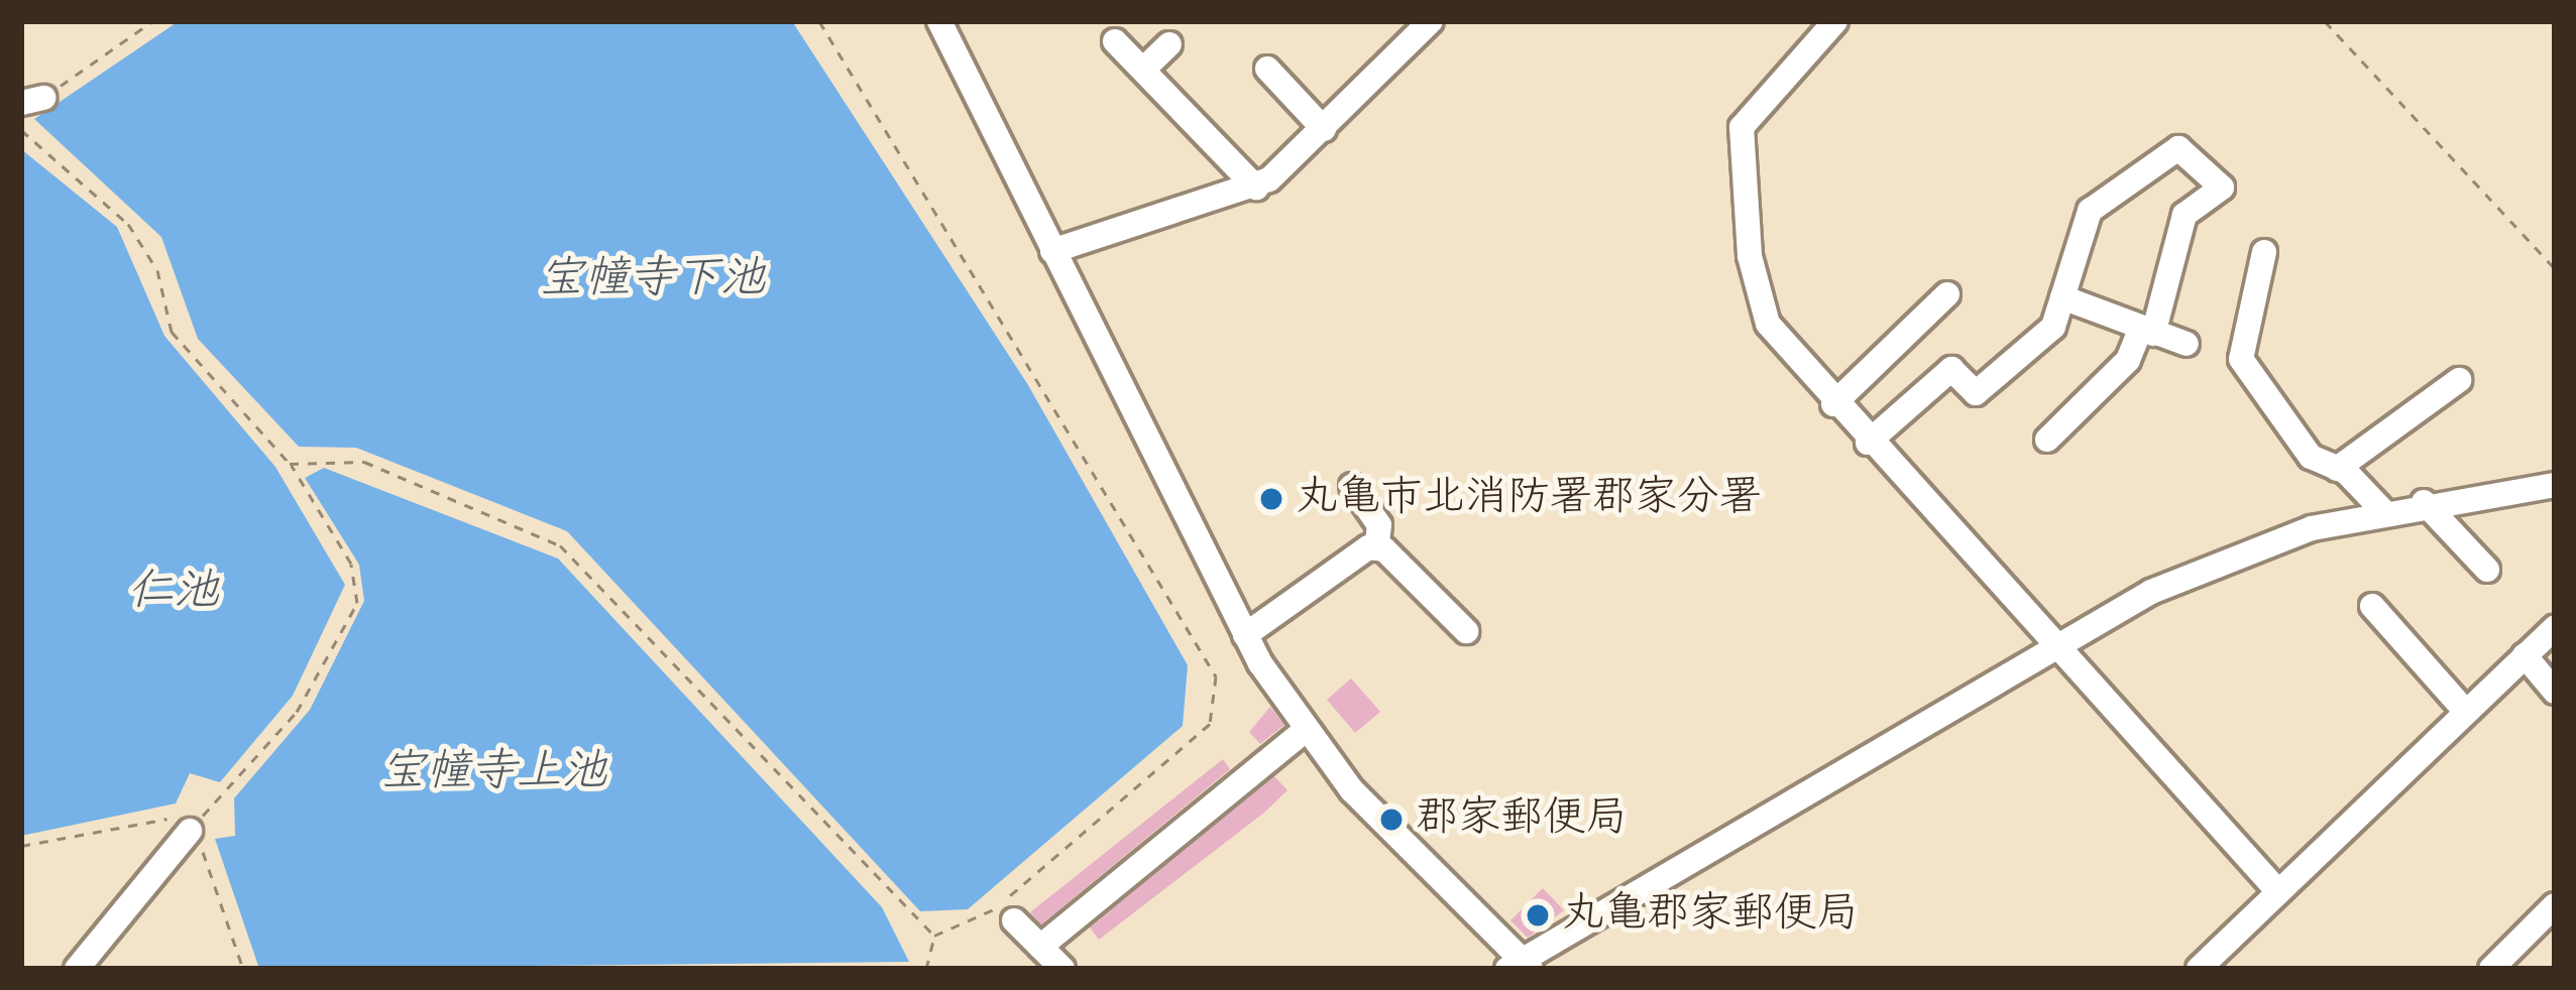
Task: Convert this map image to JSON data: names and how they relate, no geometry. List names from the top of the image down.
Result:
{
  "water": ["宝幢寺下池", "仁池", "宝幢寺上池"],
  "places": ["丸亀市北消防署郡家分署", "郡家郵便局", "丸亀郡家郵便局"]
}
